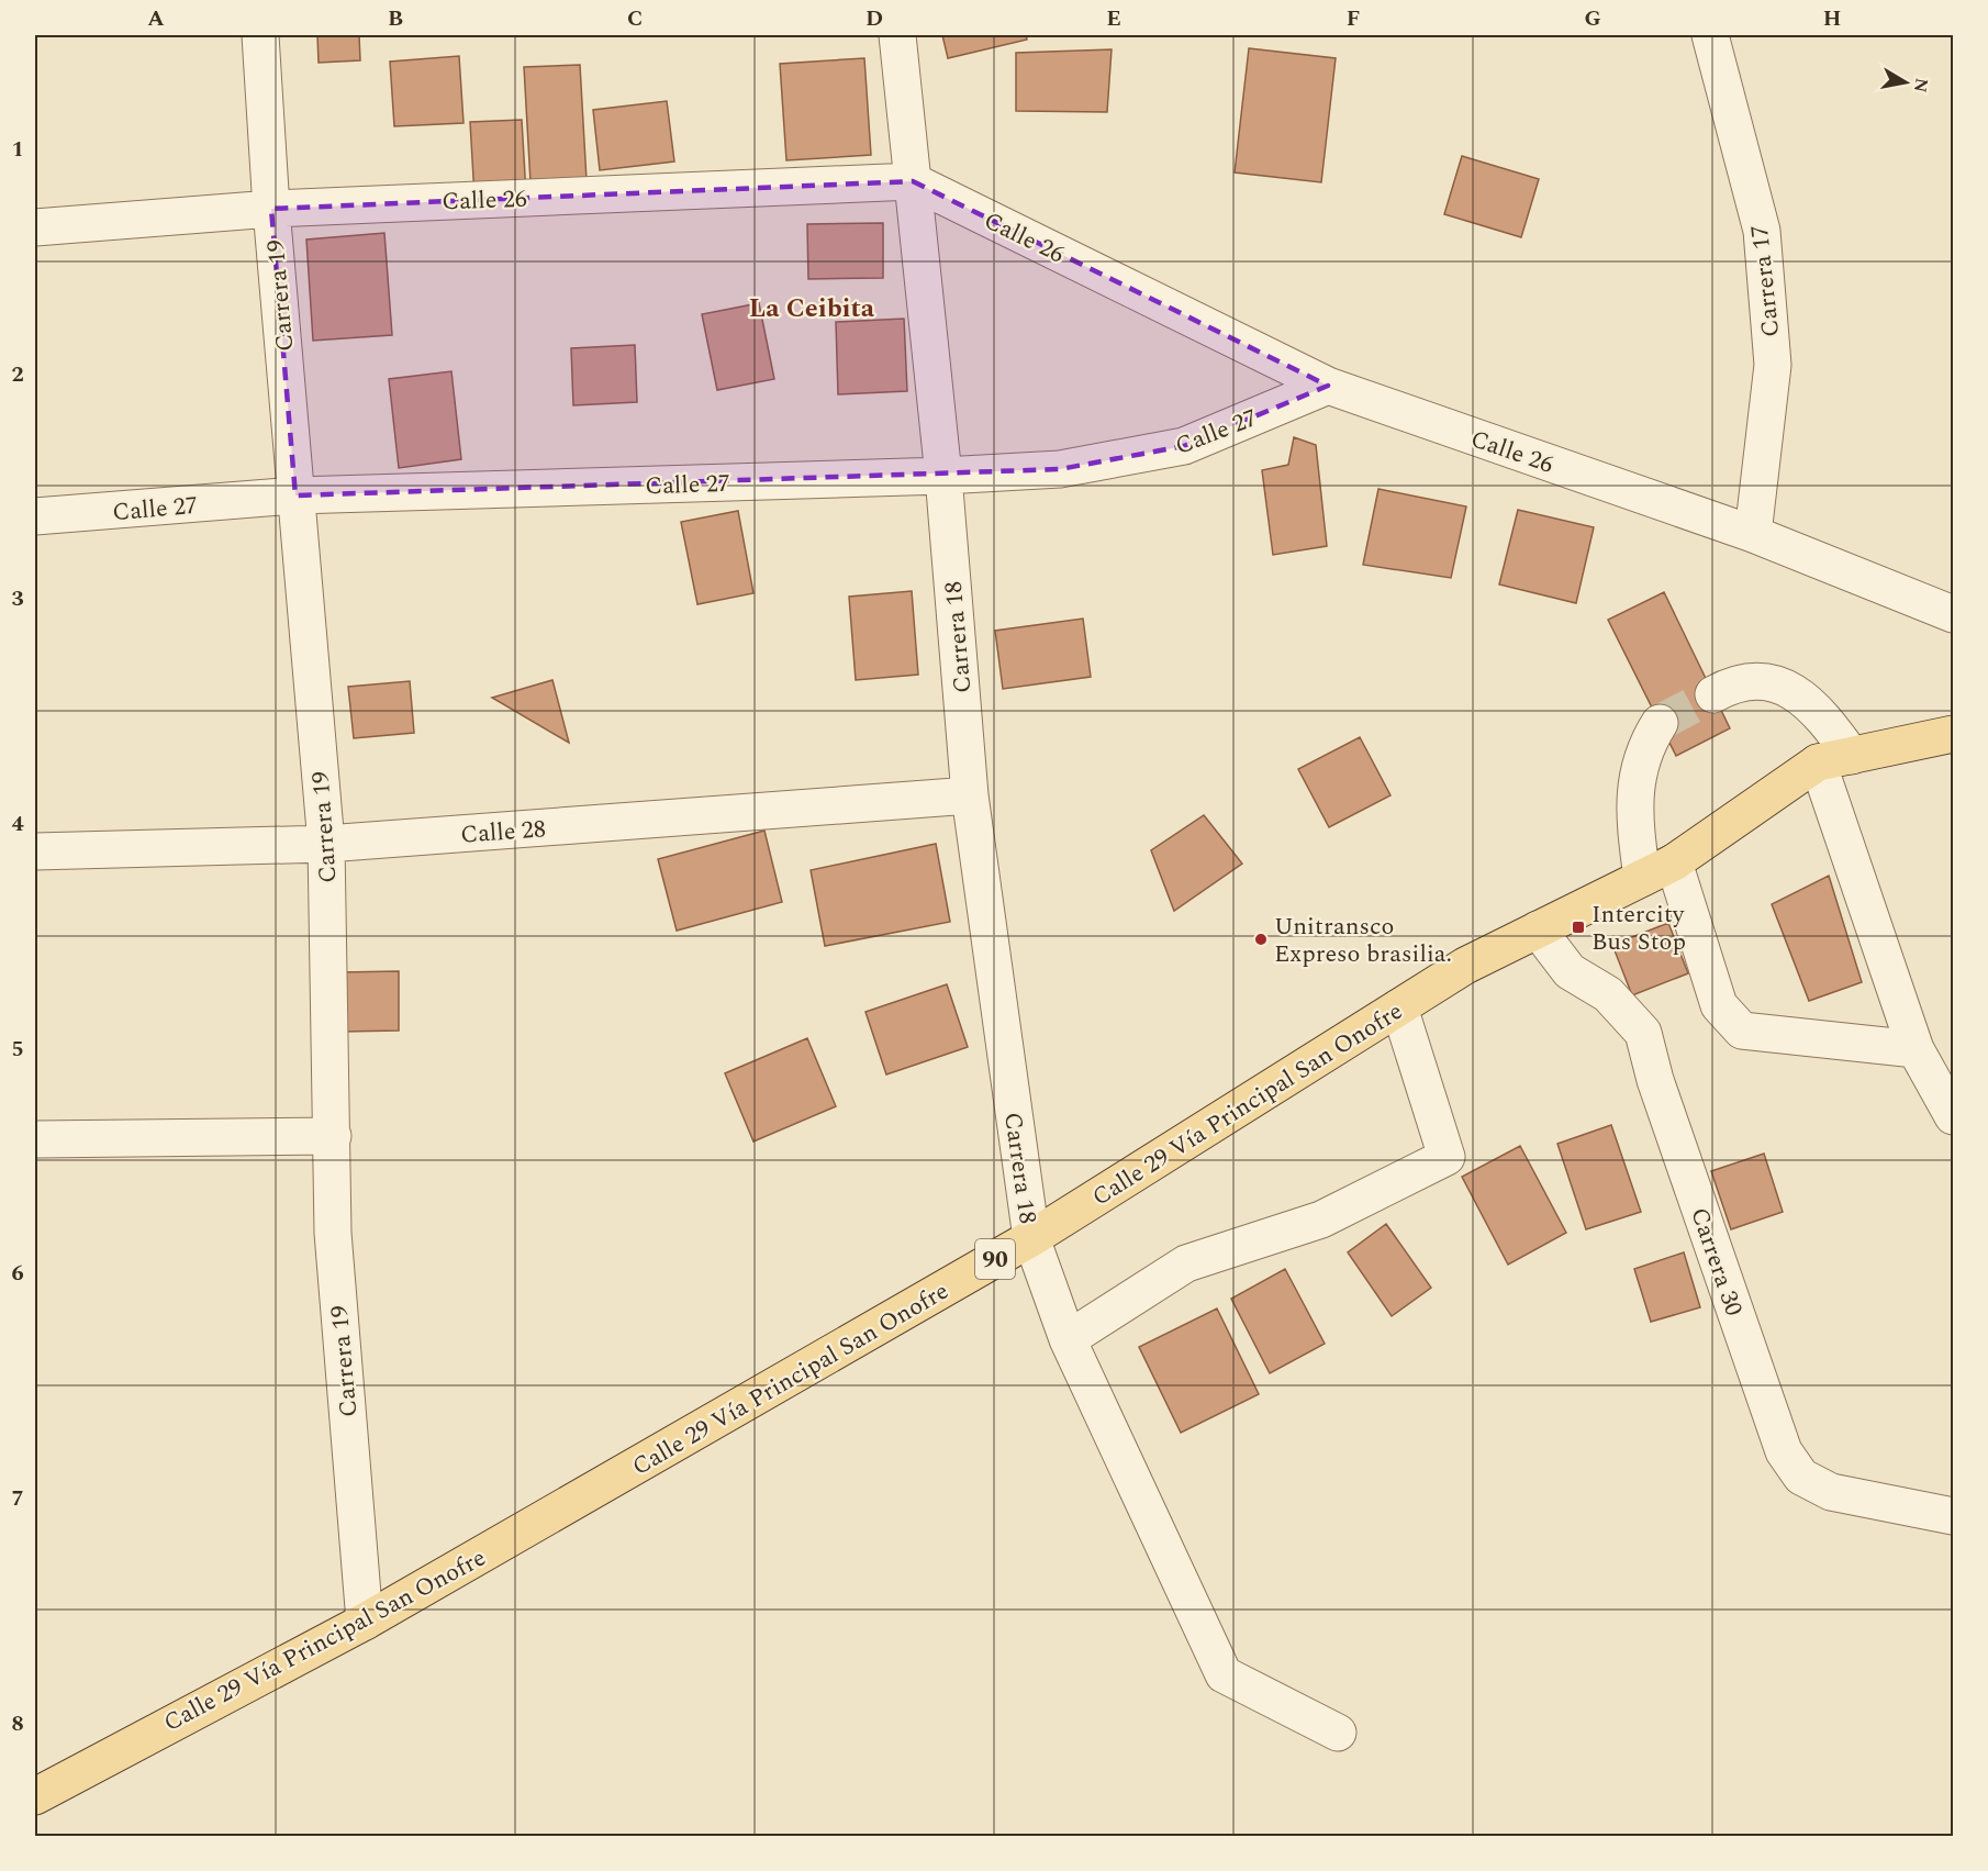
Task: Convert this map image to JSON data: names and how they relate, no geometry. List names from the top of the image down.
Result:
{
  "streets": {
    "main road": ["Calle 29 Vía Principal San Onofre", "90"],
    "street": [
      "Calle 26",
      "Carrera 17",
      "Carrera 19",
      "Calle 27",
      "Carrera 18",
      "Calle 28",
      "Carrera 30"
    ]
  },
  "crossings": [
    ["Calle 26", "Carrera 17"],
    ["Calle 26", "Carrera 19"],
    ["Calle 26", "Calle 27"],
    ["Calle 26", "Carrera 18"],
    ["Carrera 19", "Calle 27"],
    ["Carrera 19", "Calle 28"],
    ["Carrera 19", "Calle 29 Vía Principal San Onofre"],
    ["Calle 27", "Carrera 18"],
    ["Carrera 18", "Calle 28"],
    ["Carrera 18", "Calle 29 Vía Principal San Onofre"],
    ["Calle 29 Vía Principal San Onofre", "Carrera 30"]
  ],
  "districts": ["La Ceibita"],
  "places": {
    "transit": ["Intercity Bus Stop"],
    "other": ["Unitransco Expreso brasilia."]
  },
  "north": "right",
  "grid": {
    "columns": [
      "A",
      "B",
      "C",
      "D",
      "E",
      "F",
      "G",
      "H"
    ],
    "rows": [
      "1",
      "2",
      "3",
      "4",
      "5",
      "6",
      "7",
      "8"
    ]
  }
}
